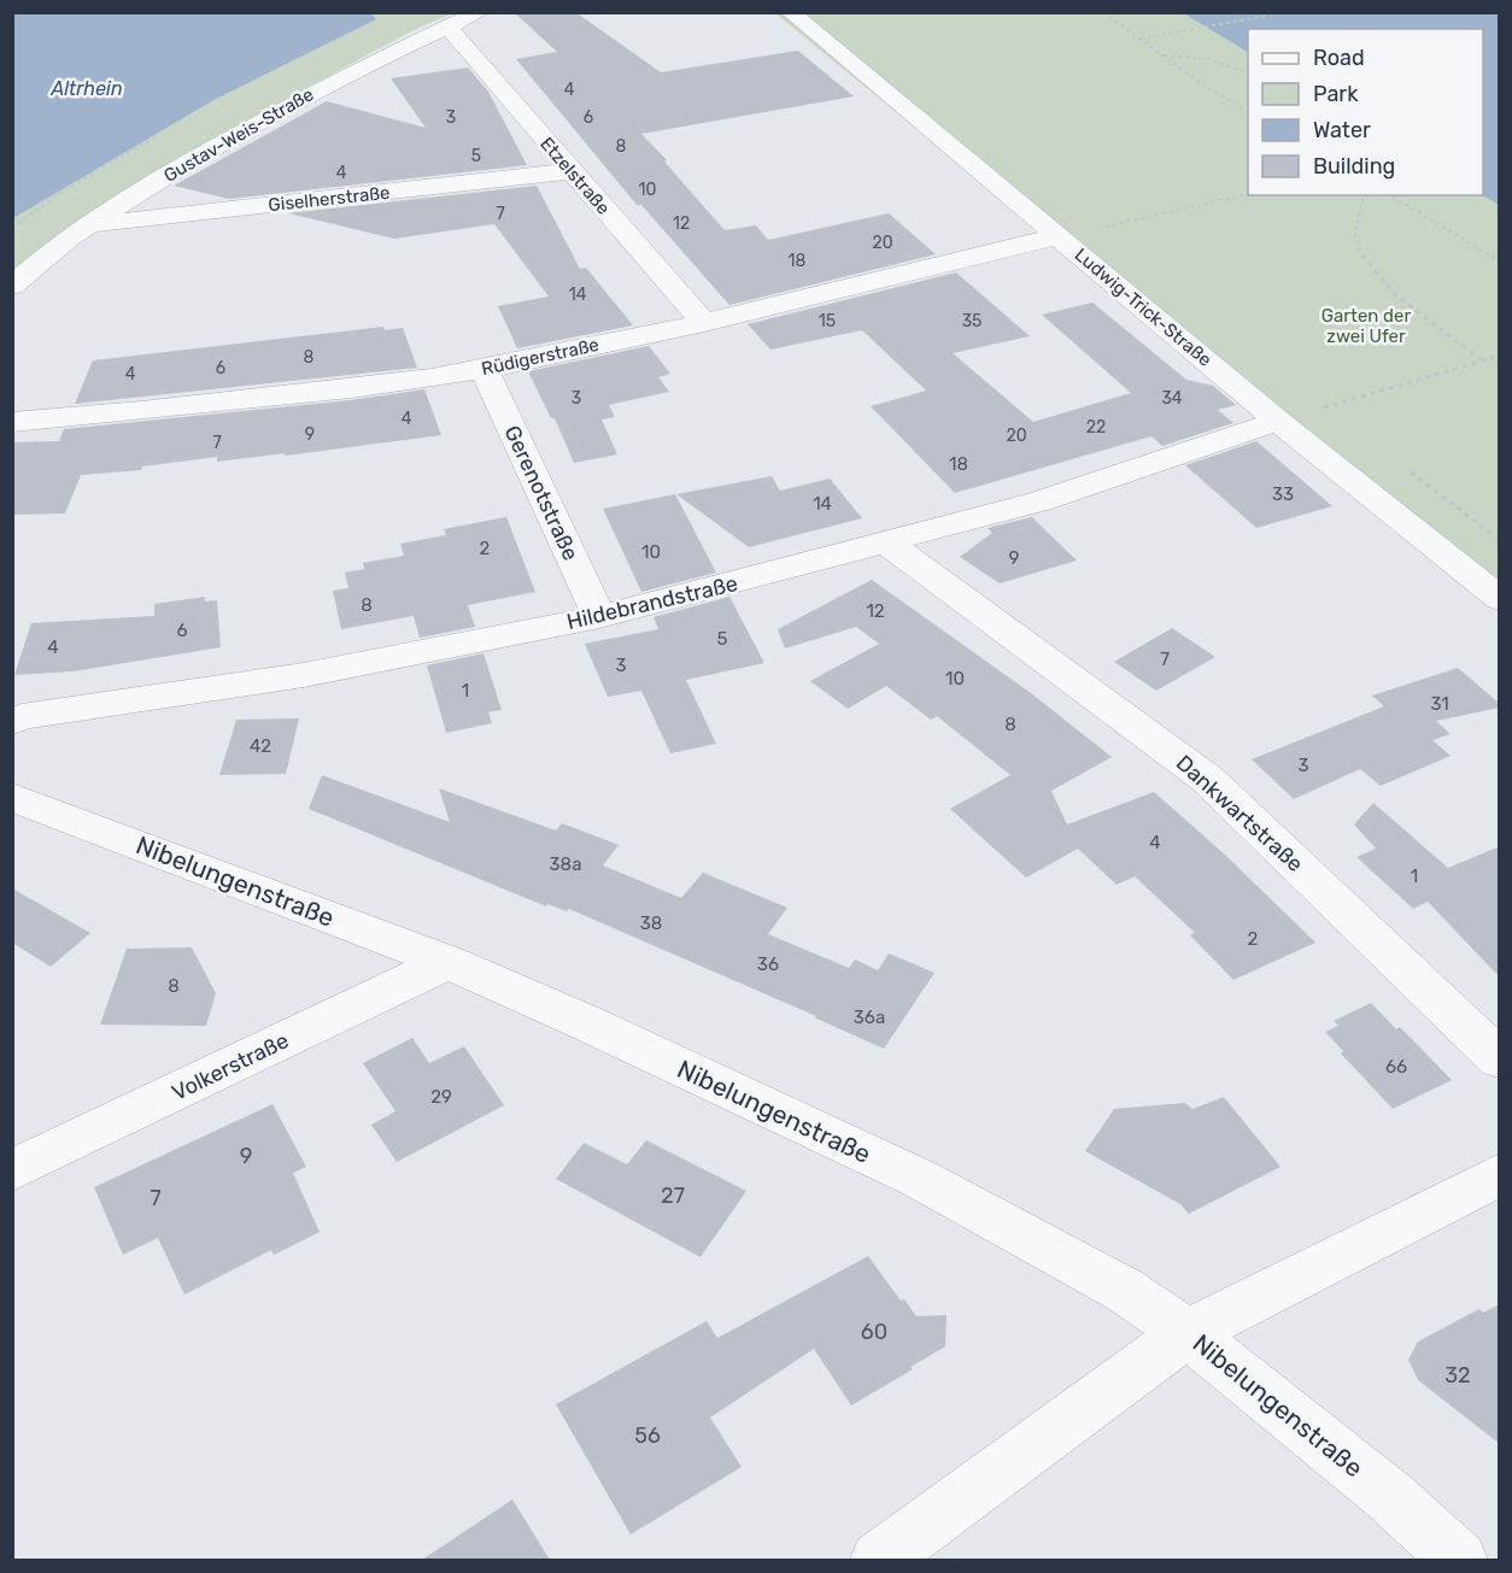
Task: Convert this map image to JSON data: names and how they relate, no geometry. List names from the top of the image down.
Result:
{
  "streets": {
    "street": [
      "Gustav-Weis-Straße",
      "Etzelstraße",
      "Giselherstraße",
      "Ludwig-Trick-Straße",
      "Rüdigerstraße",
      "Gerenotstraße",
      "Hildebrandstraße",
      "Dankwartstraße",
      "Nibelungenstraße",
      "Volkerstraße"
    ]
  },
  "crossings": [
    ["Gustav-Weis-Straße", "Etzelstraße"],
    ["Gustav-Weis-Straße", "Giselherstraße"],
    ["Etzelstraße", "Giselherstraße"],
    ["Etzelstraße", "Rüdigerstraße"],
    ["Ludwig-Trick-Straße", "Rüdigerstraße"],
    ["Ludwig-Trick-Straße", "Hildebrandstraße"],
    ["Rüdigerstraße", "Gerenotstraße"],
    ["Gerenotstraße", "Hildebrandstraße"],
    ["Hildebrandstraße", "Dankwartstraße"],
    ["Nibelungenstraße", "Volkerstraße"]
  ],
  "water": ["Altrhein"],
  "parks": ["Garten der zwei Ufer"],
  "house_numbers": [
    "4",
    "3",
    "6",
    "8",
    "5",
    "4",
    "10",
    "7",
    "12",
    "20",
    "18",
    "14",
    "15",
    "35",
    "8",
    "6",
    "4",
    "3",
    "34",
    "4",
    "22",
    "9",
    "20",
    "7",
    "18",
    "33",
    "14",
    "2",
    "10",
    "9",
    "8",
    "12",
    "6",
    "5",
    "4",
    "7",
    "3",
    "10",
    "1",
    "31",
    "8",
    "42",
    "3",
    "4",
    "38a",
    "1",
    "38",
    "2",
    "36",
    "8",
    "36a",
    "66",
    "29",
    "9",
    "27",
    "7",
    "60",
    "32",
    "56"
  ],
  "legend": [
    "Road",
    "Park",
    "Water",
    "Building"
  ]
}
